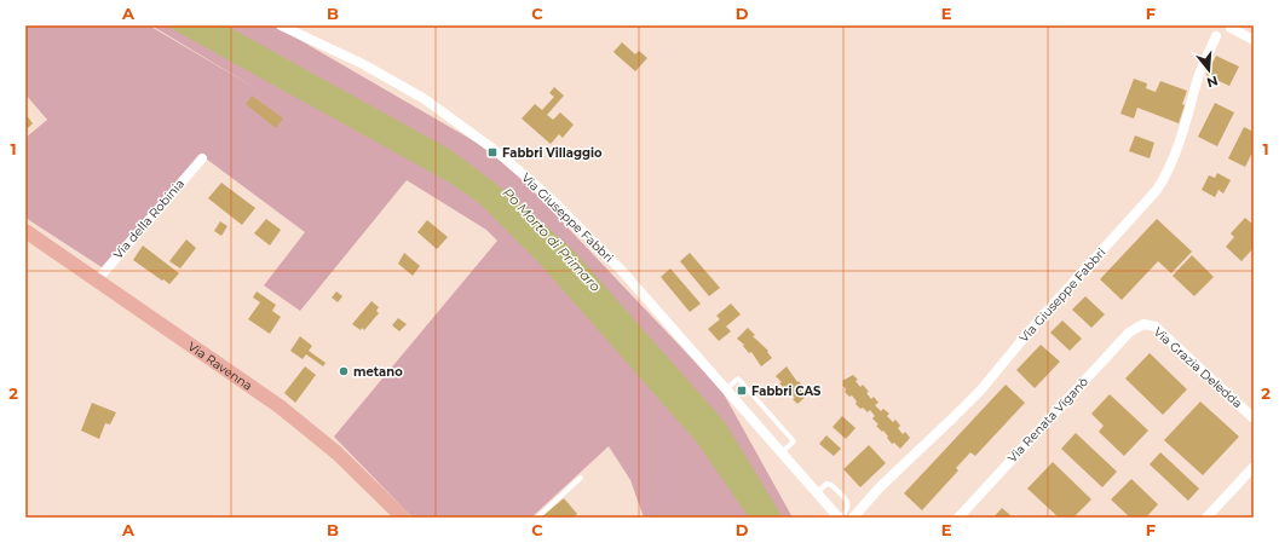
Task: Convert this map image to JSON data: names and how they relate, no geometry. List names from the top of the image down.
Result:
{
  "streets": {
    "main road": ["Via Ravenna"],
    "street": [
      "Via Giuseppe Fabbri",
      "Via della Robinia",
      "Via Grazia Deledda",
      "Via Renata Viganò"
    ]
  },
  "crossings": [
    ["Via della Robinia", "Via Ravenna"],
    ["Via Grazia Deledda", "Via Renata Viganò"]
  ],
  "water": ["Po Morto di Primaro"],
  "places": {
    "transit": ["Fabbri Villaggio", "Fabbri CAS"],
    "other": ["metano"]
  },
  "north": "bottom",
  "grid": {
    "columns": [
      "A",
      "B",
      "C",
      "D",
      "E",
      "F"
    ],
    "rows": ["1", "2"]
  }
}
